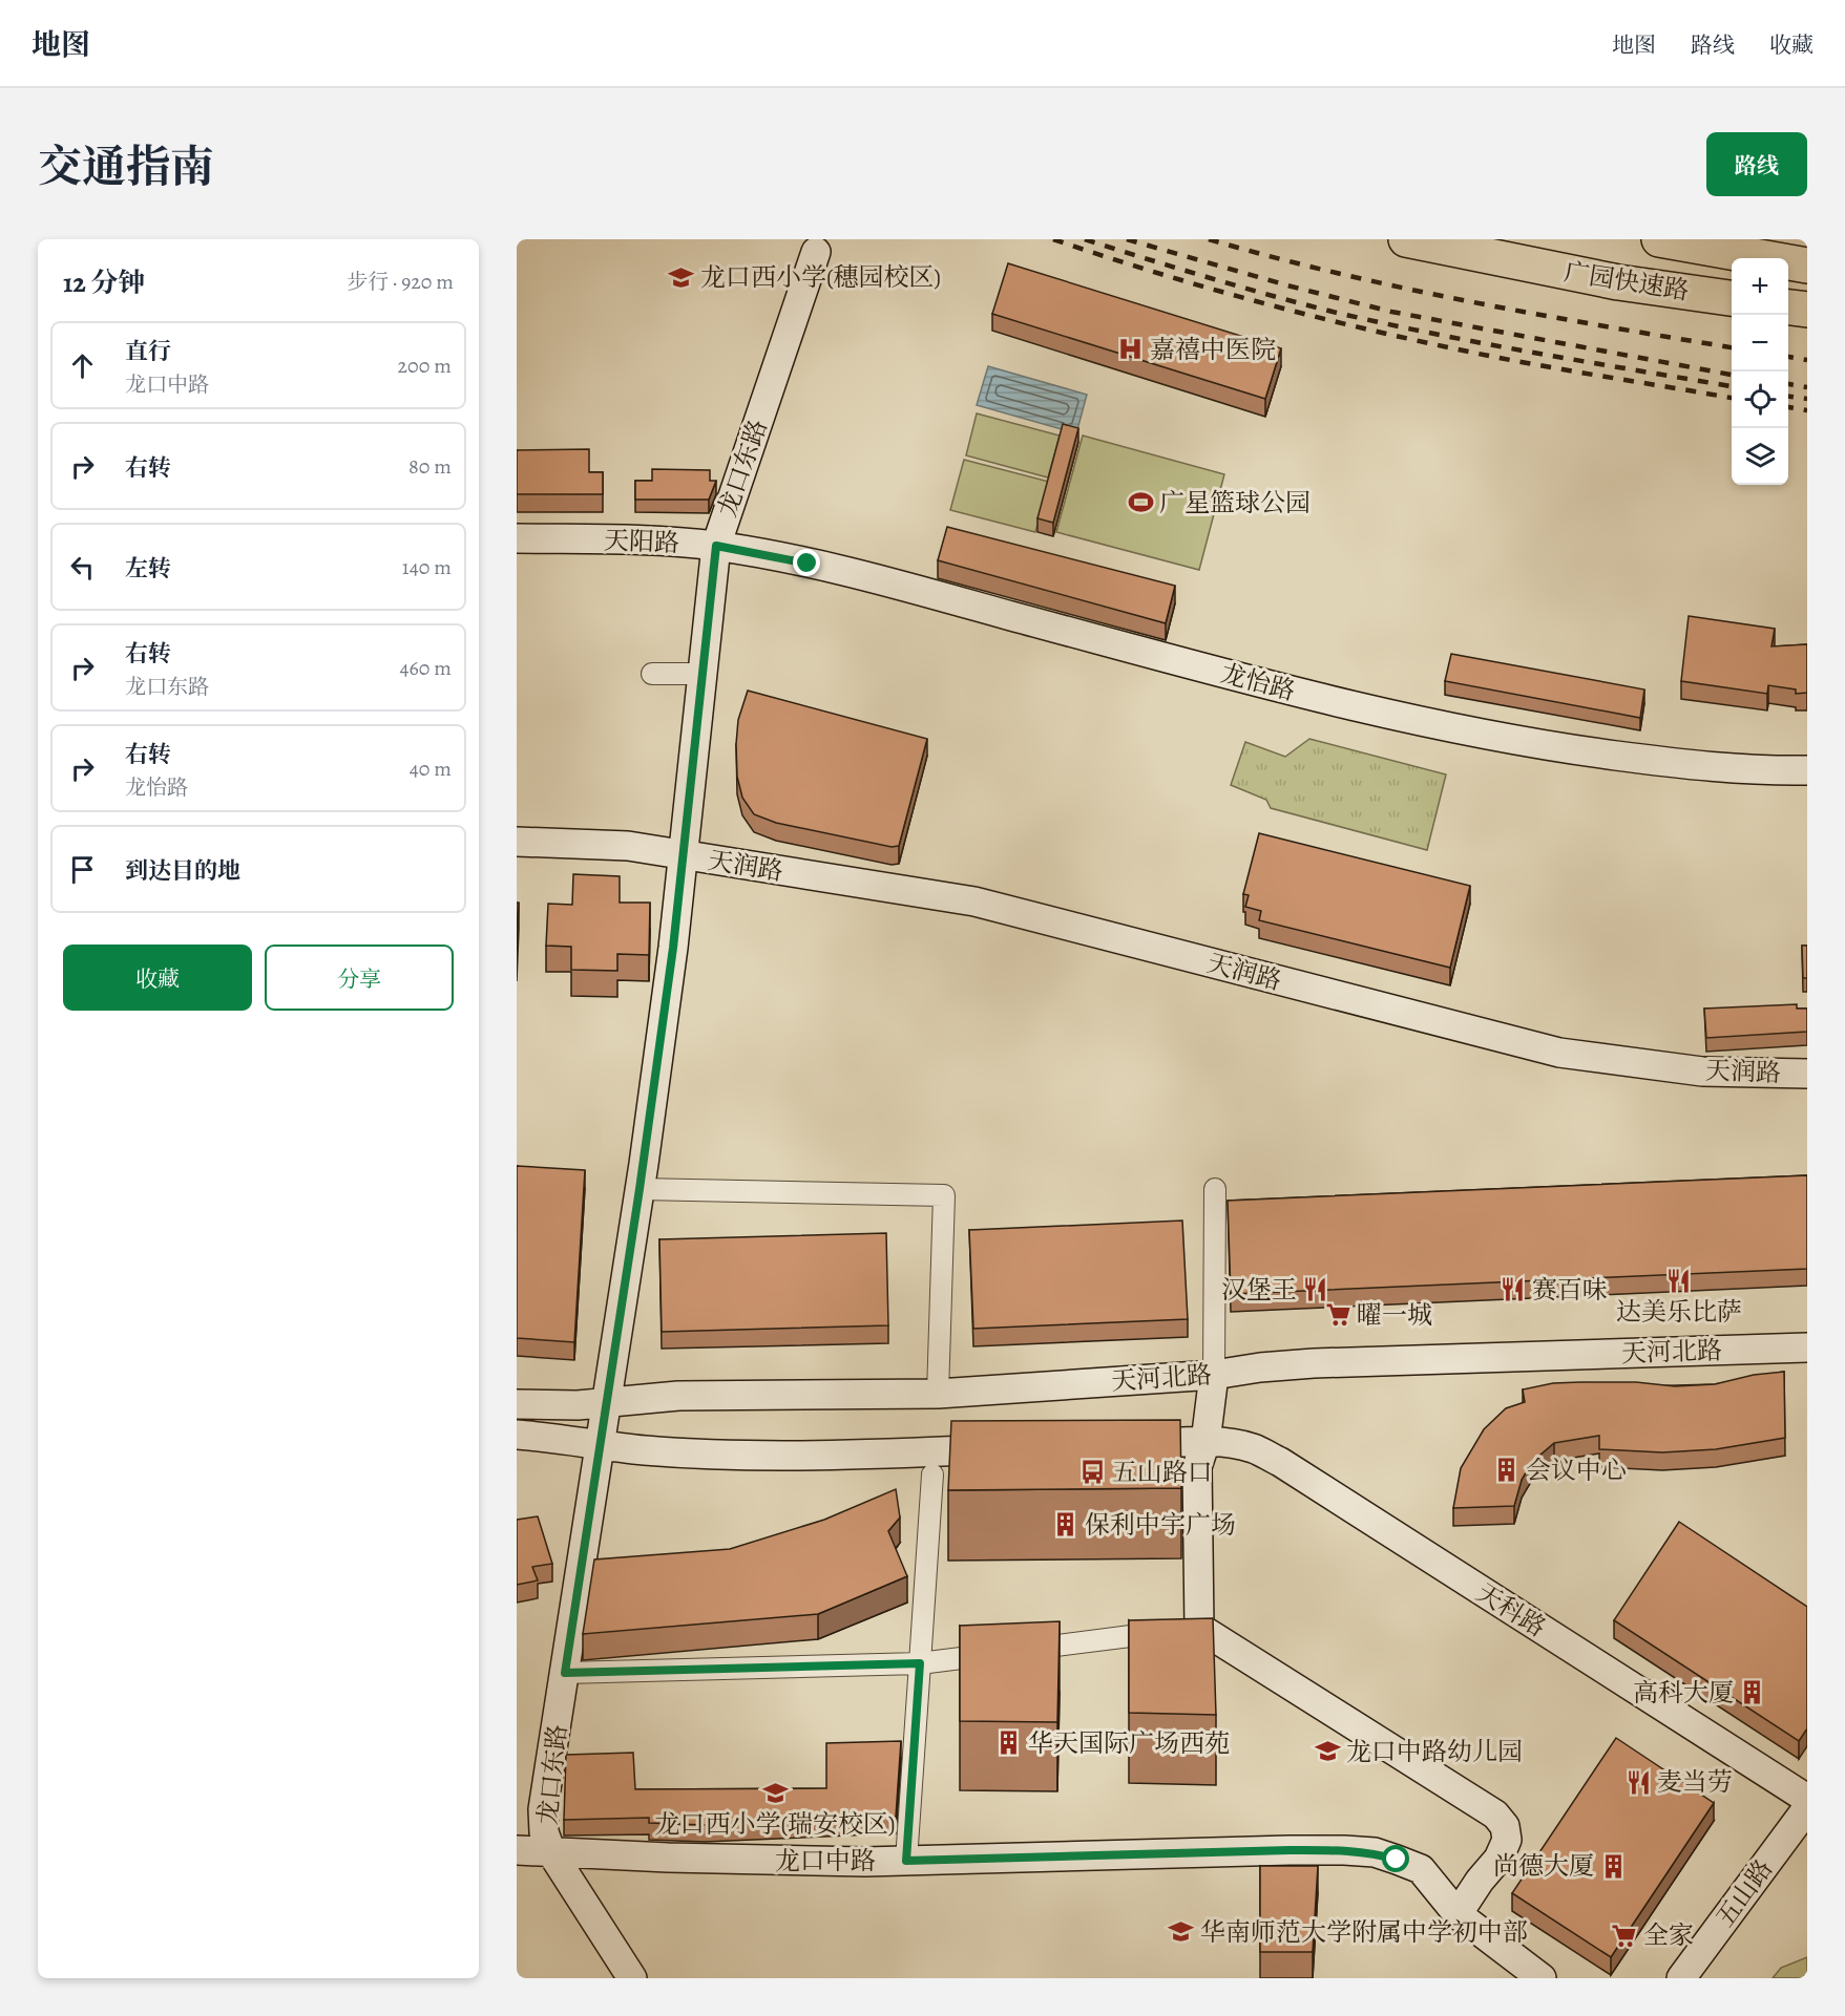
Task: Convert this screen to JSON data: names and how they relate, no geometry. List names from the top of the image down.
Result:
{
  "streets": {
    "highway": ["广园快速路"],
    "street": [
      "龙口东路",
      "天阳路",
      "龙怡路",
      "天润路",
      "天河北路",
      "天科路",
      "龙口中路",
      "五山路"
    ]
  },
  "crossings": [
    ["龙口东路", "天阳路"],
    ["龙口东路", "龙怡路"],
    ["龙口东路", "天润路"],
    ["龙口东路", "天河北路"],
    ["龙口东路", "龙口中路"],
    ["天阳路", "龙怡路"]
  ],
  "places": {
    "school or university": [
      "龙口西小学(穗园校区)",
      "龙口中路幼儿园",
      "龙口西小学(瑞安校区)",
      "华南师范大学附属中学初中部"
    ],
    "hospital": ["嘉禧中医院"],
    "sports": ["广星篮球公园"],
    "restaurant": [
      "达美乐比萨",
      "汉堡王",
      "赛百味",
      "麦当劳"
    ],
    "supermarket": ["曜一城", "全家"],
    "building": [
      "会议中心",
      "保利中宇广场",
      "高科大厦",
      "华天国际广场西苑",
      "尚德大厦"
    ],
    "bus stop": ["五山路口"]
  },
  "page": {
    "header": "地图",
    "nav": ["地图", "路线", "收藏"],
    "title": "交通指南",
    "buttons": [
      "路线",
      ["收藏", "分享"]
    ],
    "heading": ["12 分钟", "步行 · 920 m"],
    "map_buttons": ["+", "−"],
    "list": [
      ["直行", "龙口中路", "200 m"],
      ["右转", "80 m"],
      ["左转", "140 m"],
      ["右转", "龙口东路", "460 m"],
      ["右转", "龙怡路", "40 m"],
      "到达目的地"
    ]
  }
}
